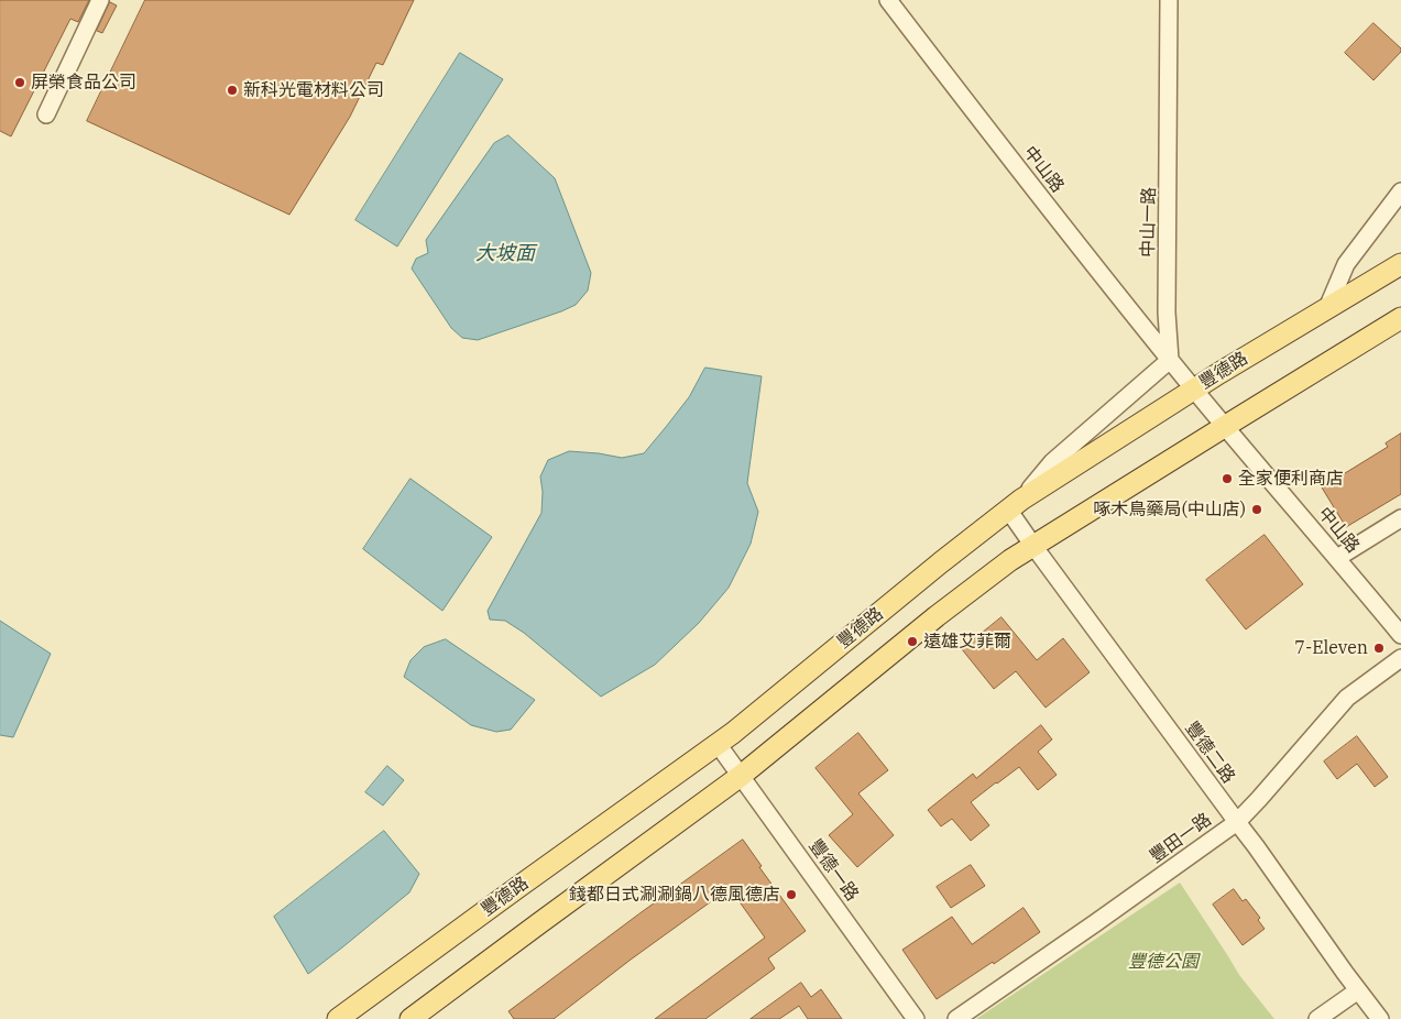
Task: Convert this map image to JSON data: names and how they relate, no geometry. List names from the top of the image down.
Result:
{
  "streets": {
    "main road": ["豐德路"],
    "street": [
      "中山路",
      "中山一路",
      "豐德二路",
      "豐田一路",
      "豐德一路"
    ]
  },
  "crossings": [
    ["中山路", "中山一路"],
    ["豐德路", "豐德二路"],
    ["豐德路", "豐德一路"],
    ["豐德二路", "豐田一路"]
  ],
  "water": ["大坡面"],
  "parks": ["豐德公園"],
  "places": [
    "屏榮食品公司",
    "新科光電材料公司",
    "全家便利商店",
    "啄木鳥藥局(中山店)",
    "遠雄艾菲爾",
    "7-Eleven",
    "錢都日式涮涮鍋八德風德店"
  ]
}
